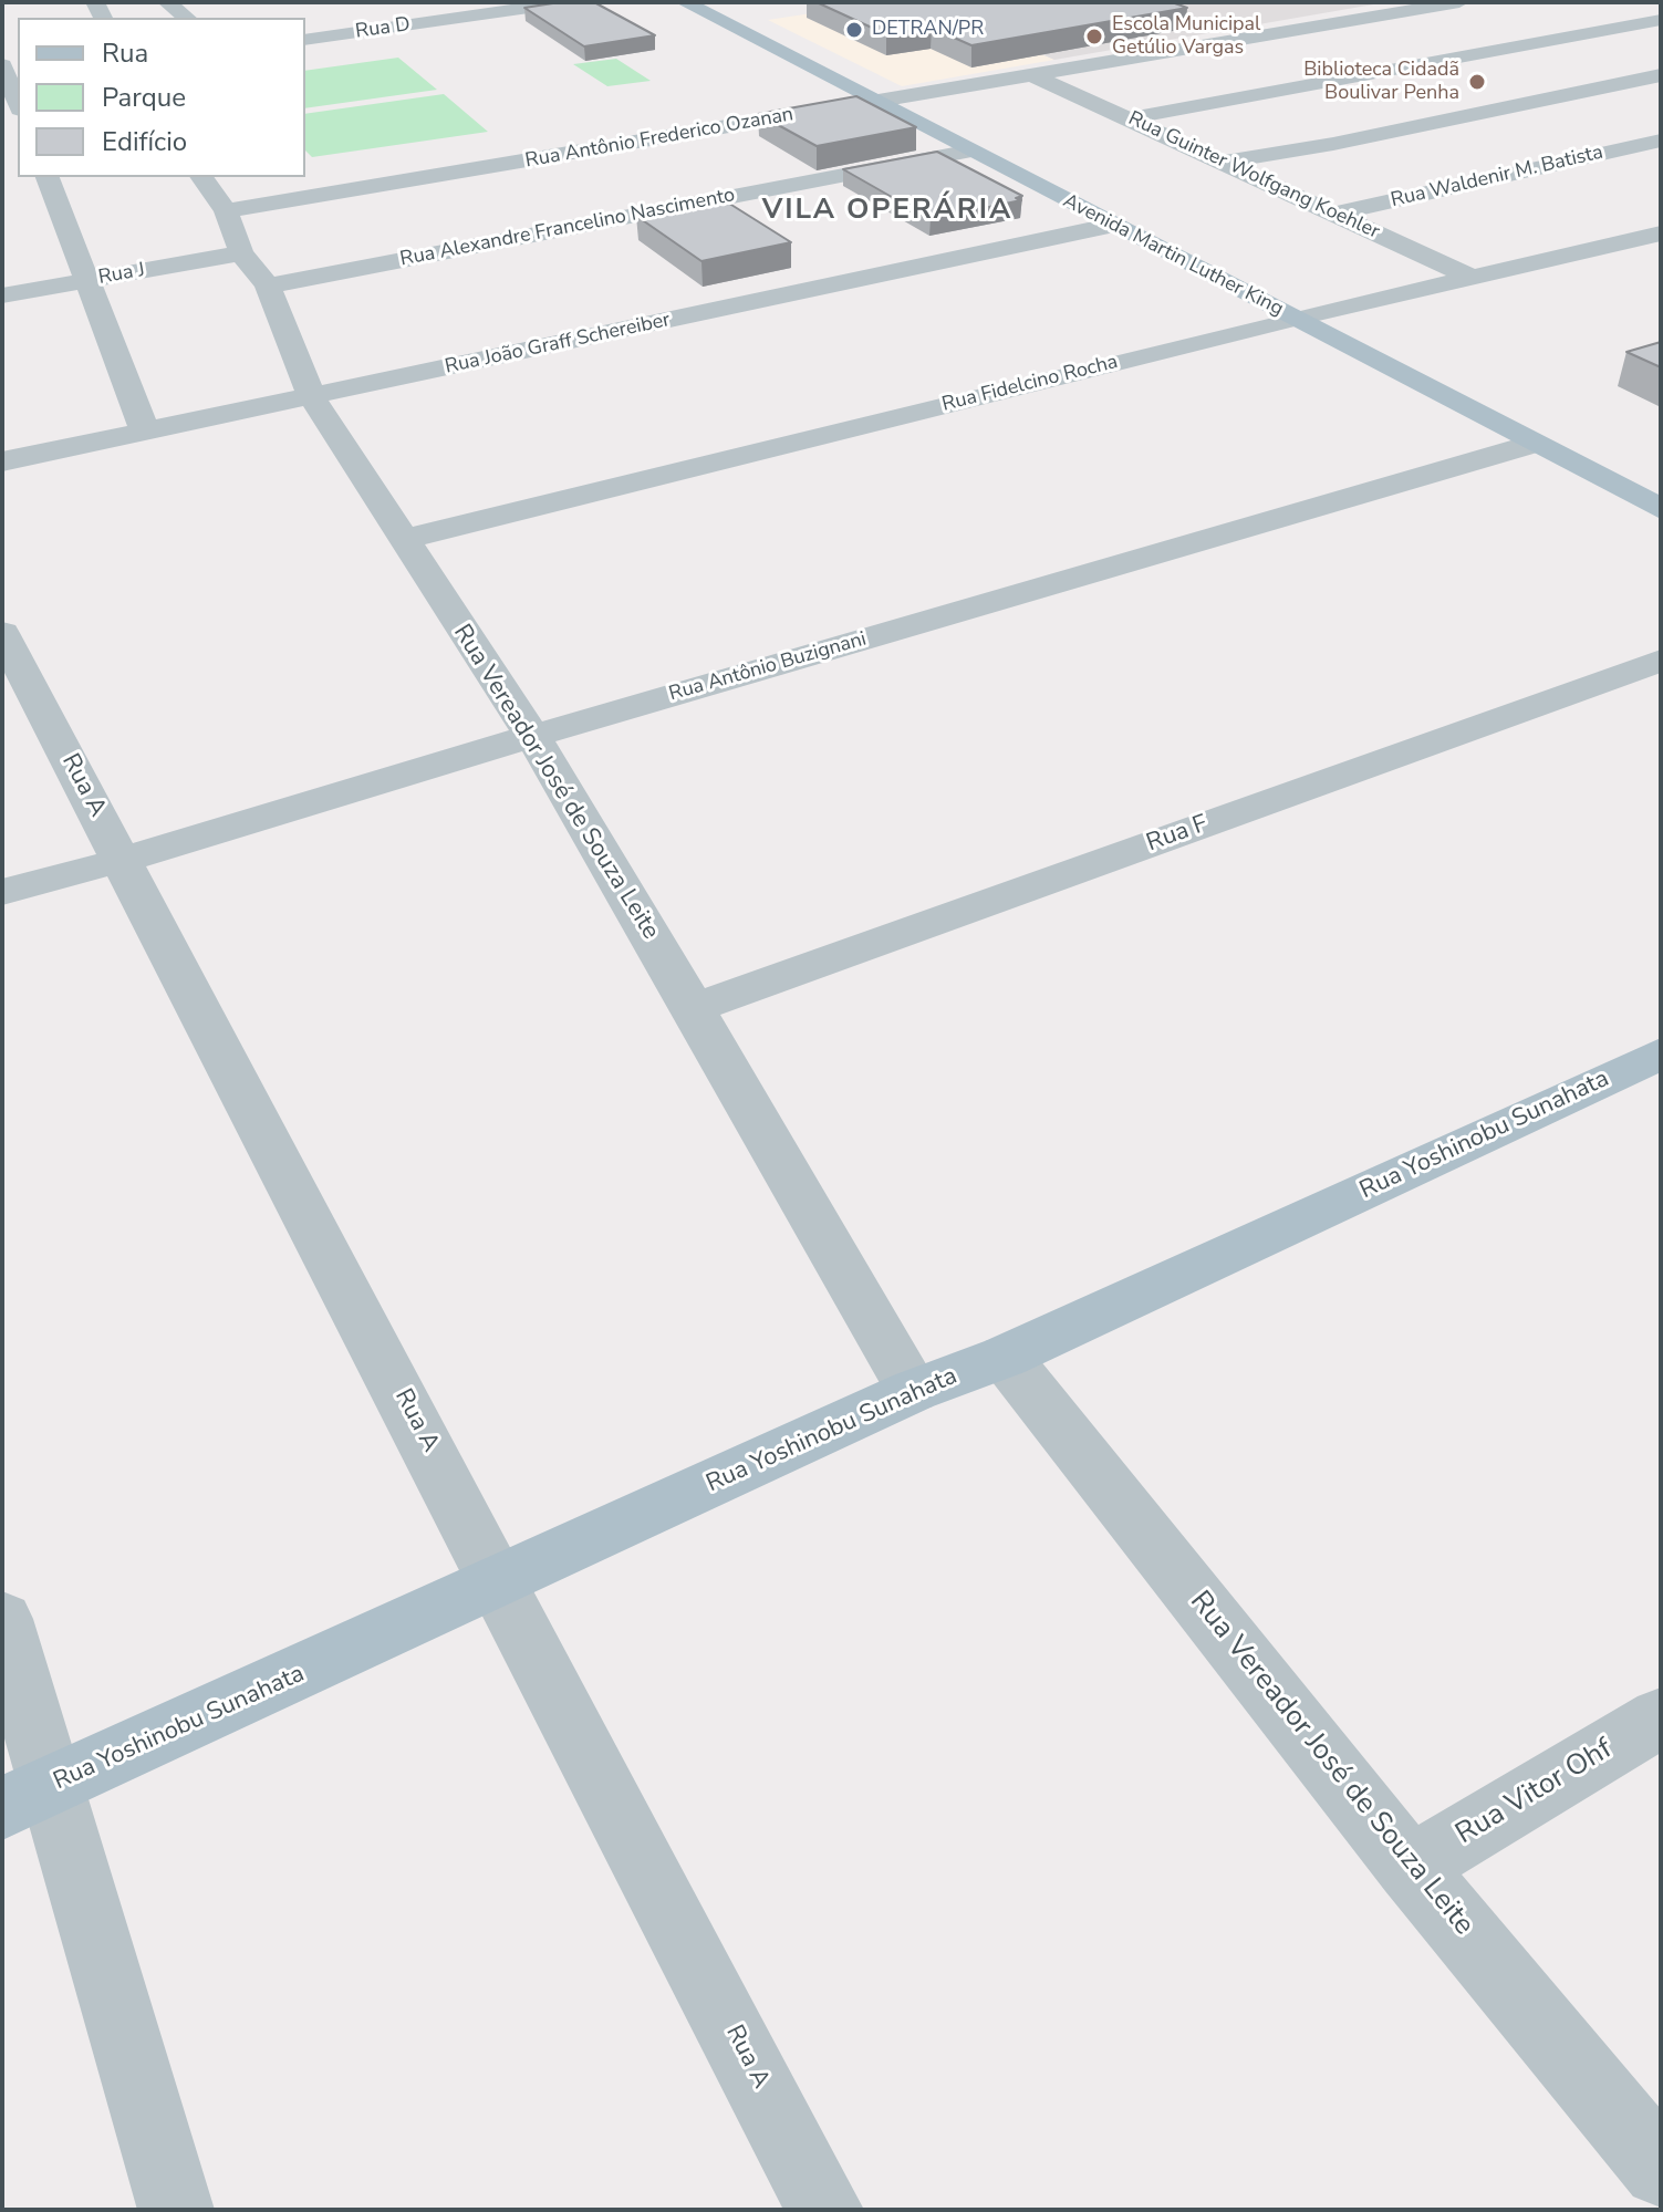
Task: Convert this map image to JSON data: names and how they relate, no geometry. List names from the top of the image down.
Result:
{
  "streets": {
    "main road": ["Avenida Martin Luther King", "Rua Yoshinobu Sunahata"],
    "street": [
      "Rua D",
      "Rua Antônio Frederico Ozanan",
      "Rua Guinter Wolfgang Koehler",
      "Rua Waldenir M. Batista",
      "Rua Alexandre Francelino Nascimento",
      "Rua J",
      "Rua João Graff Schereiber",
      "Rua Fidelcino Rocha",
      "Rua Antônio Buzignani",
      "Rua Vereador José de Souza Leite",
      "Rua A",
      "Rua F",
      "Rua Vitor Ohf"
    ]
  },
  "crossings": [
    ["Rua Antônio Frederico Ozanan", "Rua Guinter Wolfgang Koehler"],
    ["Rua Antônio Frederico Ozanan", "Avenida Martin Luther King"],
    ["Rua Antônio Frederico Ozanan", "Rua Vereador José de Souza Leite"],
    ["Rua Guinter Wolfgang Koehler", "Rua Waldenir M. Batista"],
    ["Rua Guinter Wolfgang Koehler", "Rua Fidelcino Rocha"],
    ["Rua Alexandre Francelino Nascimento", "Avenida Martin Luther King"],
    ["Rua Alexandre Francelino Nascimento", "Rua Vereador José de Souza Leite"],
    ["Avenida Martin Luther King", "Rua João Graff Schereiber"],
    ["Avenida Martin Luther King", "Rua Fidelcino Rocha"],
    ["Avenida Martin Luther King", "Rua Antônio Buzignani"],
    ["Rua J", "Rua Vereador José de Souza Leite"],
    ["Rua João Graff Schereiber", "Rua Vereador José de Souza Leite"],
    ["Rua Fidelcino Rocha", "Rua Vereador José de Souza Leite"],
    ["Rua Antônio Buzignani", "Rua Vereador José de Souza Leite"],
    ["Rua Antônio Buzignani", "Rua A"],
    ["Rua Vereador José de Souza Leite", "Rua F"],
    ["Rua Vereador José de Souza Leite", "Rua Yoshinobu Sunahata"],
    ["Rua Vereador José de Souza Leite", "Rua Vitor Ohf"],
    ["Rua A", "Rua Yoshinobu Sunahata"]
  ],
  "districts": ["VILA OPERÁRIA"],
  "places": ["DETRAN/PR", "Escola Municipal Getúlio Vargas", "Biblioteca Cidadã Boulivar Penha"],
  "legend": ["Rua", "Parque", "Edifício"]
}
